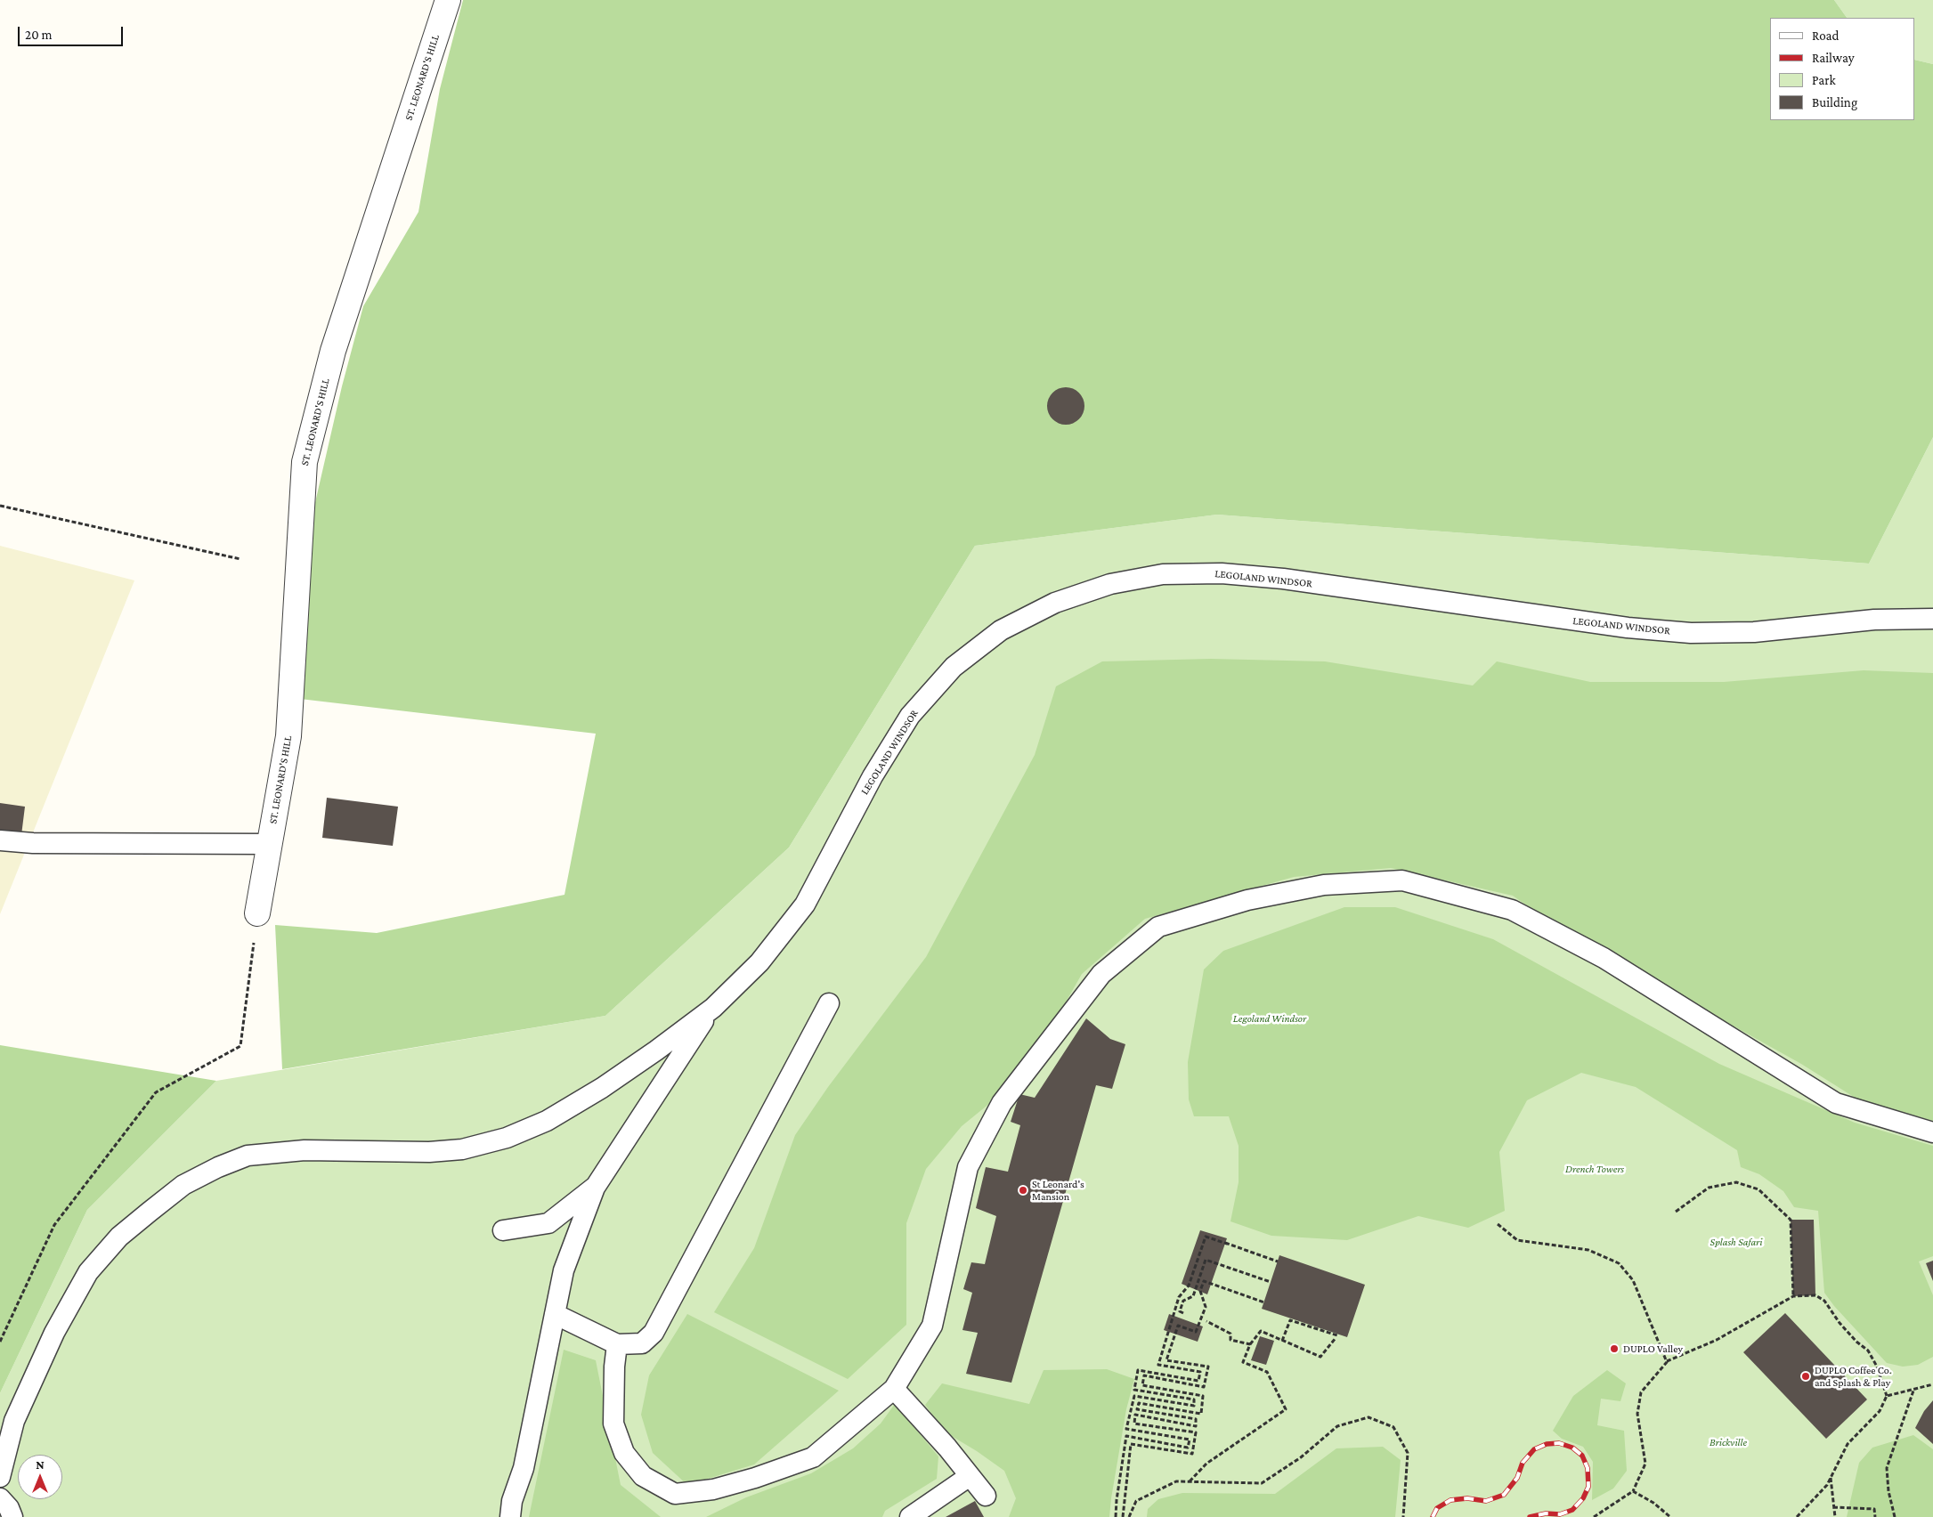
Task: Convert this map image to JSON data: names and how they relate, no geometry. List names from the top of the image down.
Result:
{
  "streets": {
    "street": ["ST. LEONARD'S HILL"],
    "lane": ["LEGOLAND WINDSOR"]
  },
  "parks": [
    "Legoland Windsor",
    "Drench Towers",
    "Splash Safari",
    "Brickville"
  ],
  "places": ["St Leonard's Mansion", "DUPLO Valley", "DUPLO Coffee Co. and Splash & Play"],
  "legend": [
    "Road",
    "Railway",
    "Park",
    "Building"
  ],
  "scale_bar": "20 m",
  "north": "top"
}
